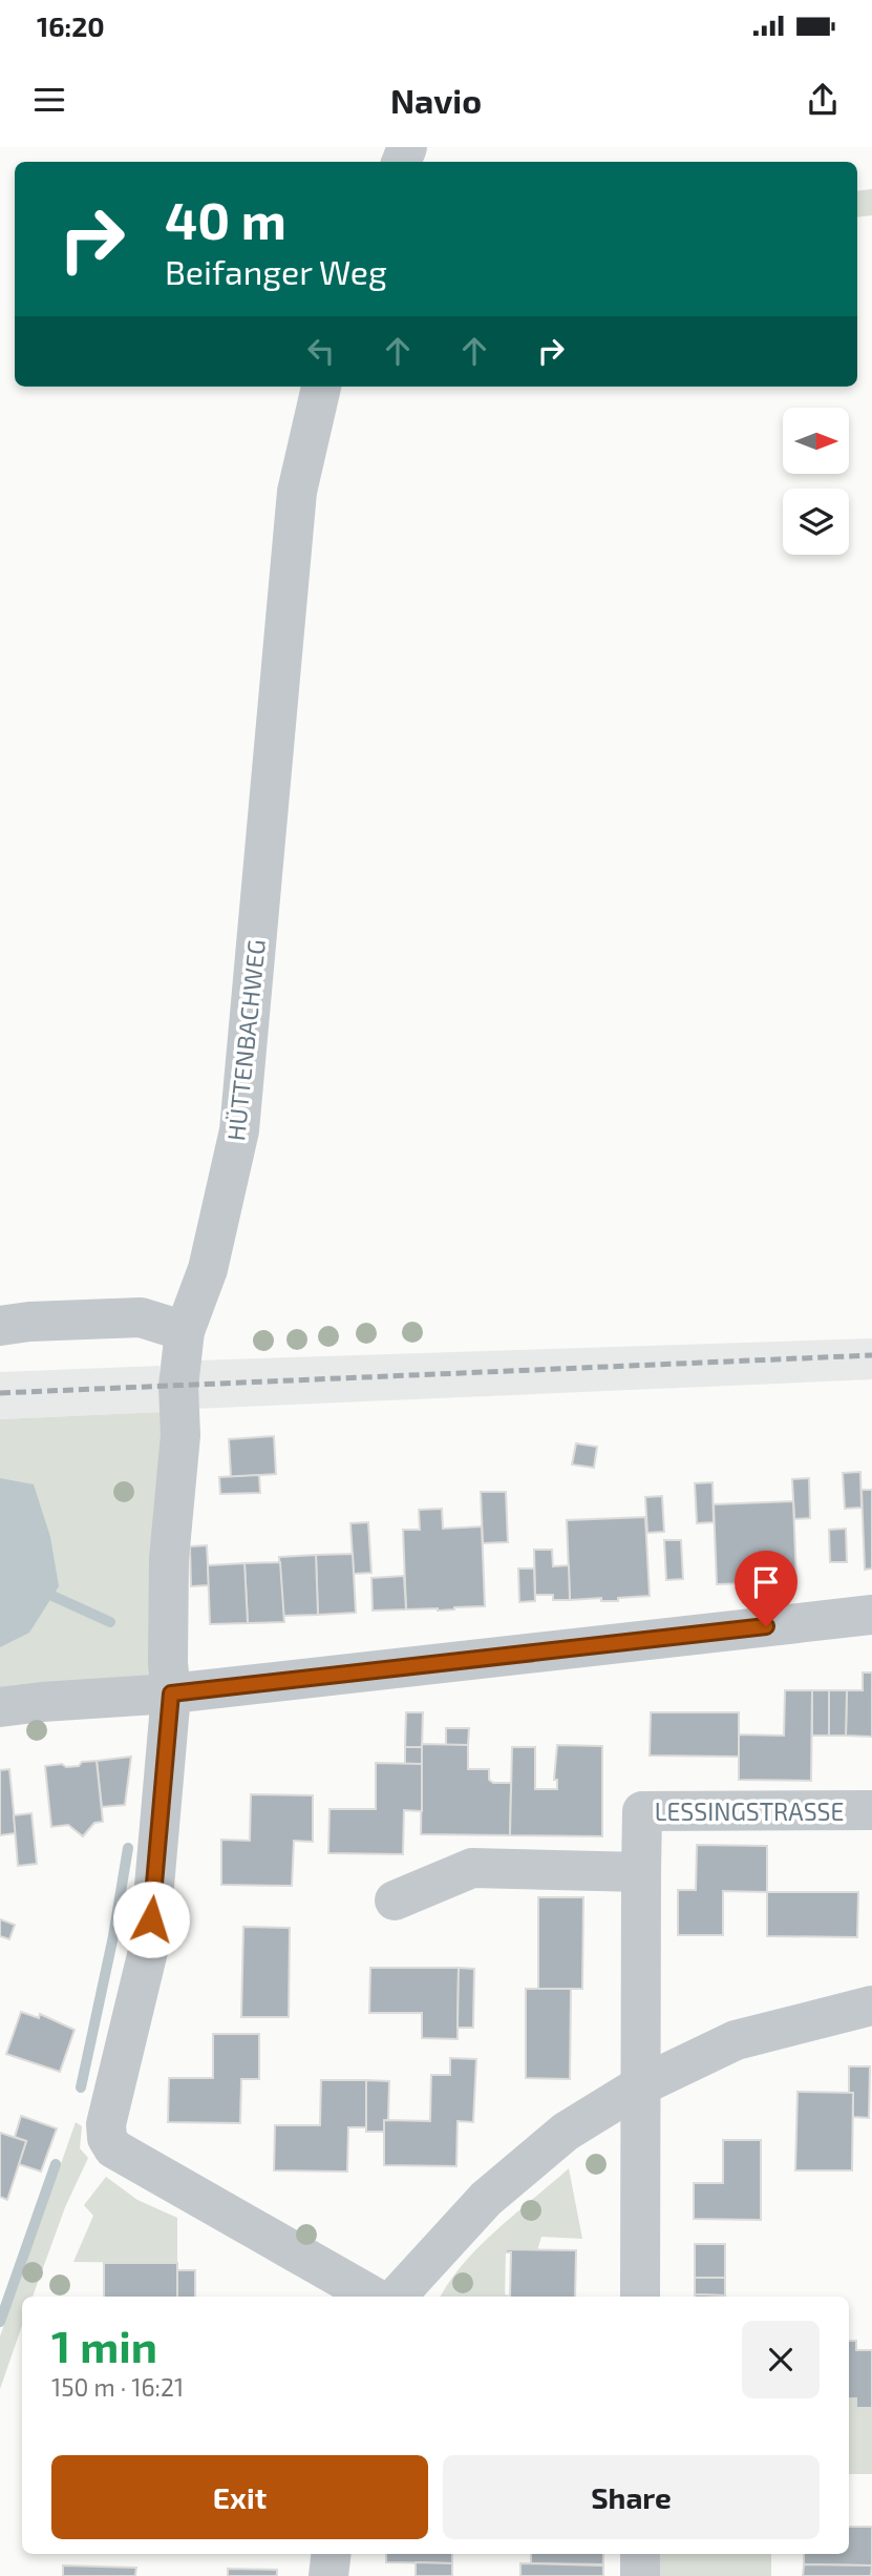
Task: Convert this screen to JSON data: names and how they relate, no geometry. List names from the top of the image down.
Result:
{
  "streets": {
    "street": ["HÜTTENBACHWEG", "LESSINGSTRASSE"]
  },
  "north": "right",
  "page": {
    "status": "16:20",
    "header": "Navio",
    "turn": ["40 m", "Beifanger Weg"],
    "heading": ["1 min", "150 m · 16:21"],
    "buttons": ["Exit", "Share"]
  }
}
